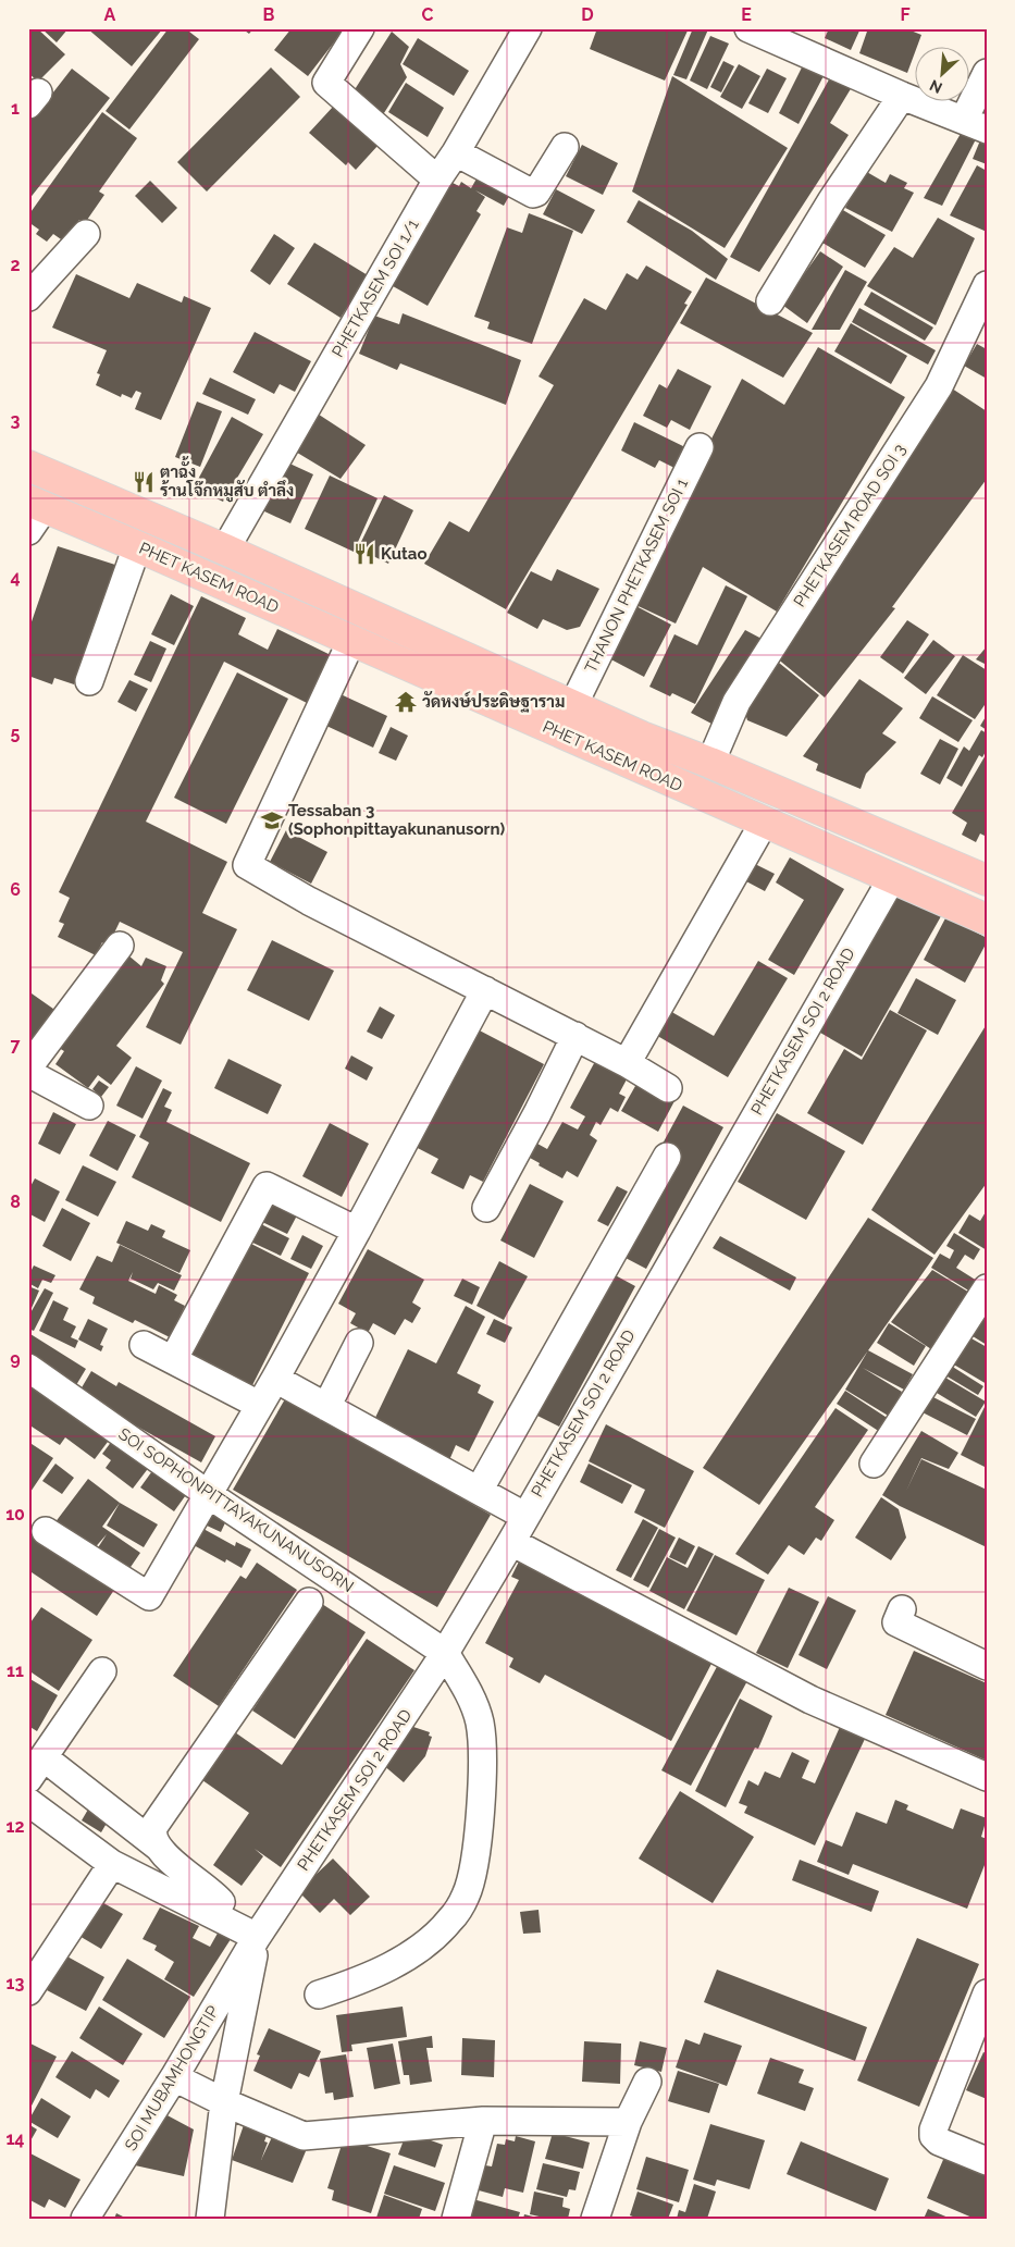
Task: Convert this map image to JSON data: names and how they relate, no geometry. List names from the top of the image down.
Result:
{
  "streets": {
    "main road": ["PHET KASEM ROAD"],
    "street": [
      "PHETKASEM SOI 1/1",
      "PHETKASEM ROAD SOI 3",
      "THANON PHETKASEM SOI 1",
      "PHETKASEM SOI 2 ROAD",
      "SOI SOPHONPITTAYAKUNANUSORN",
      "SOI MUBAMHONGTIP"
    ]
  },
  "crossings": [
    ["PHETKASEM SOI 1/1", "PHET KASEM ROAD"],
    ["PHETKASEM ROAD SOI 3", "PHET KASEM ROAD"],
    ["THANON PHETKASEM SOI 1", "PHET KASEM ROAD"],
    ["PHET KASEM ROAD", "PHETKASEM SOI 2 ROAD"],
    ["PHETKASEM SOI 2 ROAD", "SOI SOPHONPITTAYAKUNANUSORN"],
    ["PHETKASEM SOI 2 ROAD", "SOI MUBAMHONGTIP"]
  ],
  "places": {
    "restaurant": ["ตาฉั้ง ร้านโจ๊กหมูสับ ตำลึง", "Kutao"],
    "temple": ["วัดหงษ์ประดิษฐาราม"],
    "school or university": ["Tessaban 3 (Sophonpittayakunanusorn)"]
  },
  "north": "bottom left",
  "grid": {
    "columns": [
      "A",
      "B",
      "C",
      "D",
      "E",
      "F"
    ],
    "rows": [
      "1",
      "2",
      "3",
      "4",
      "5",
      "6",
      "7",
      "8",
      "9",
      "10",
      "11",
      "12",
      "13",
      "14"
    ]
  }
}
